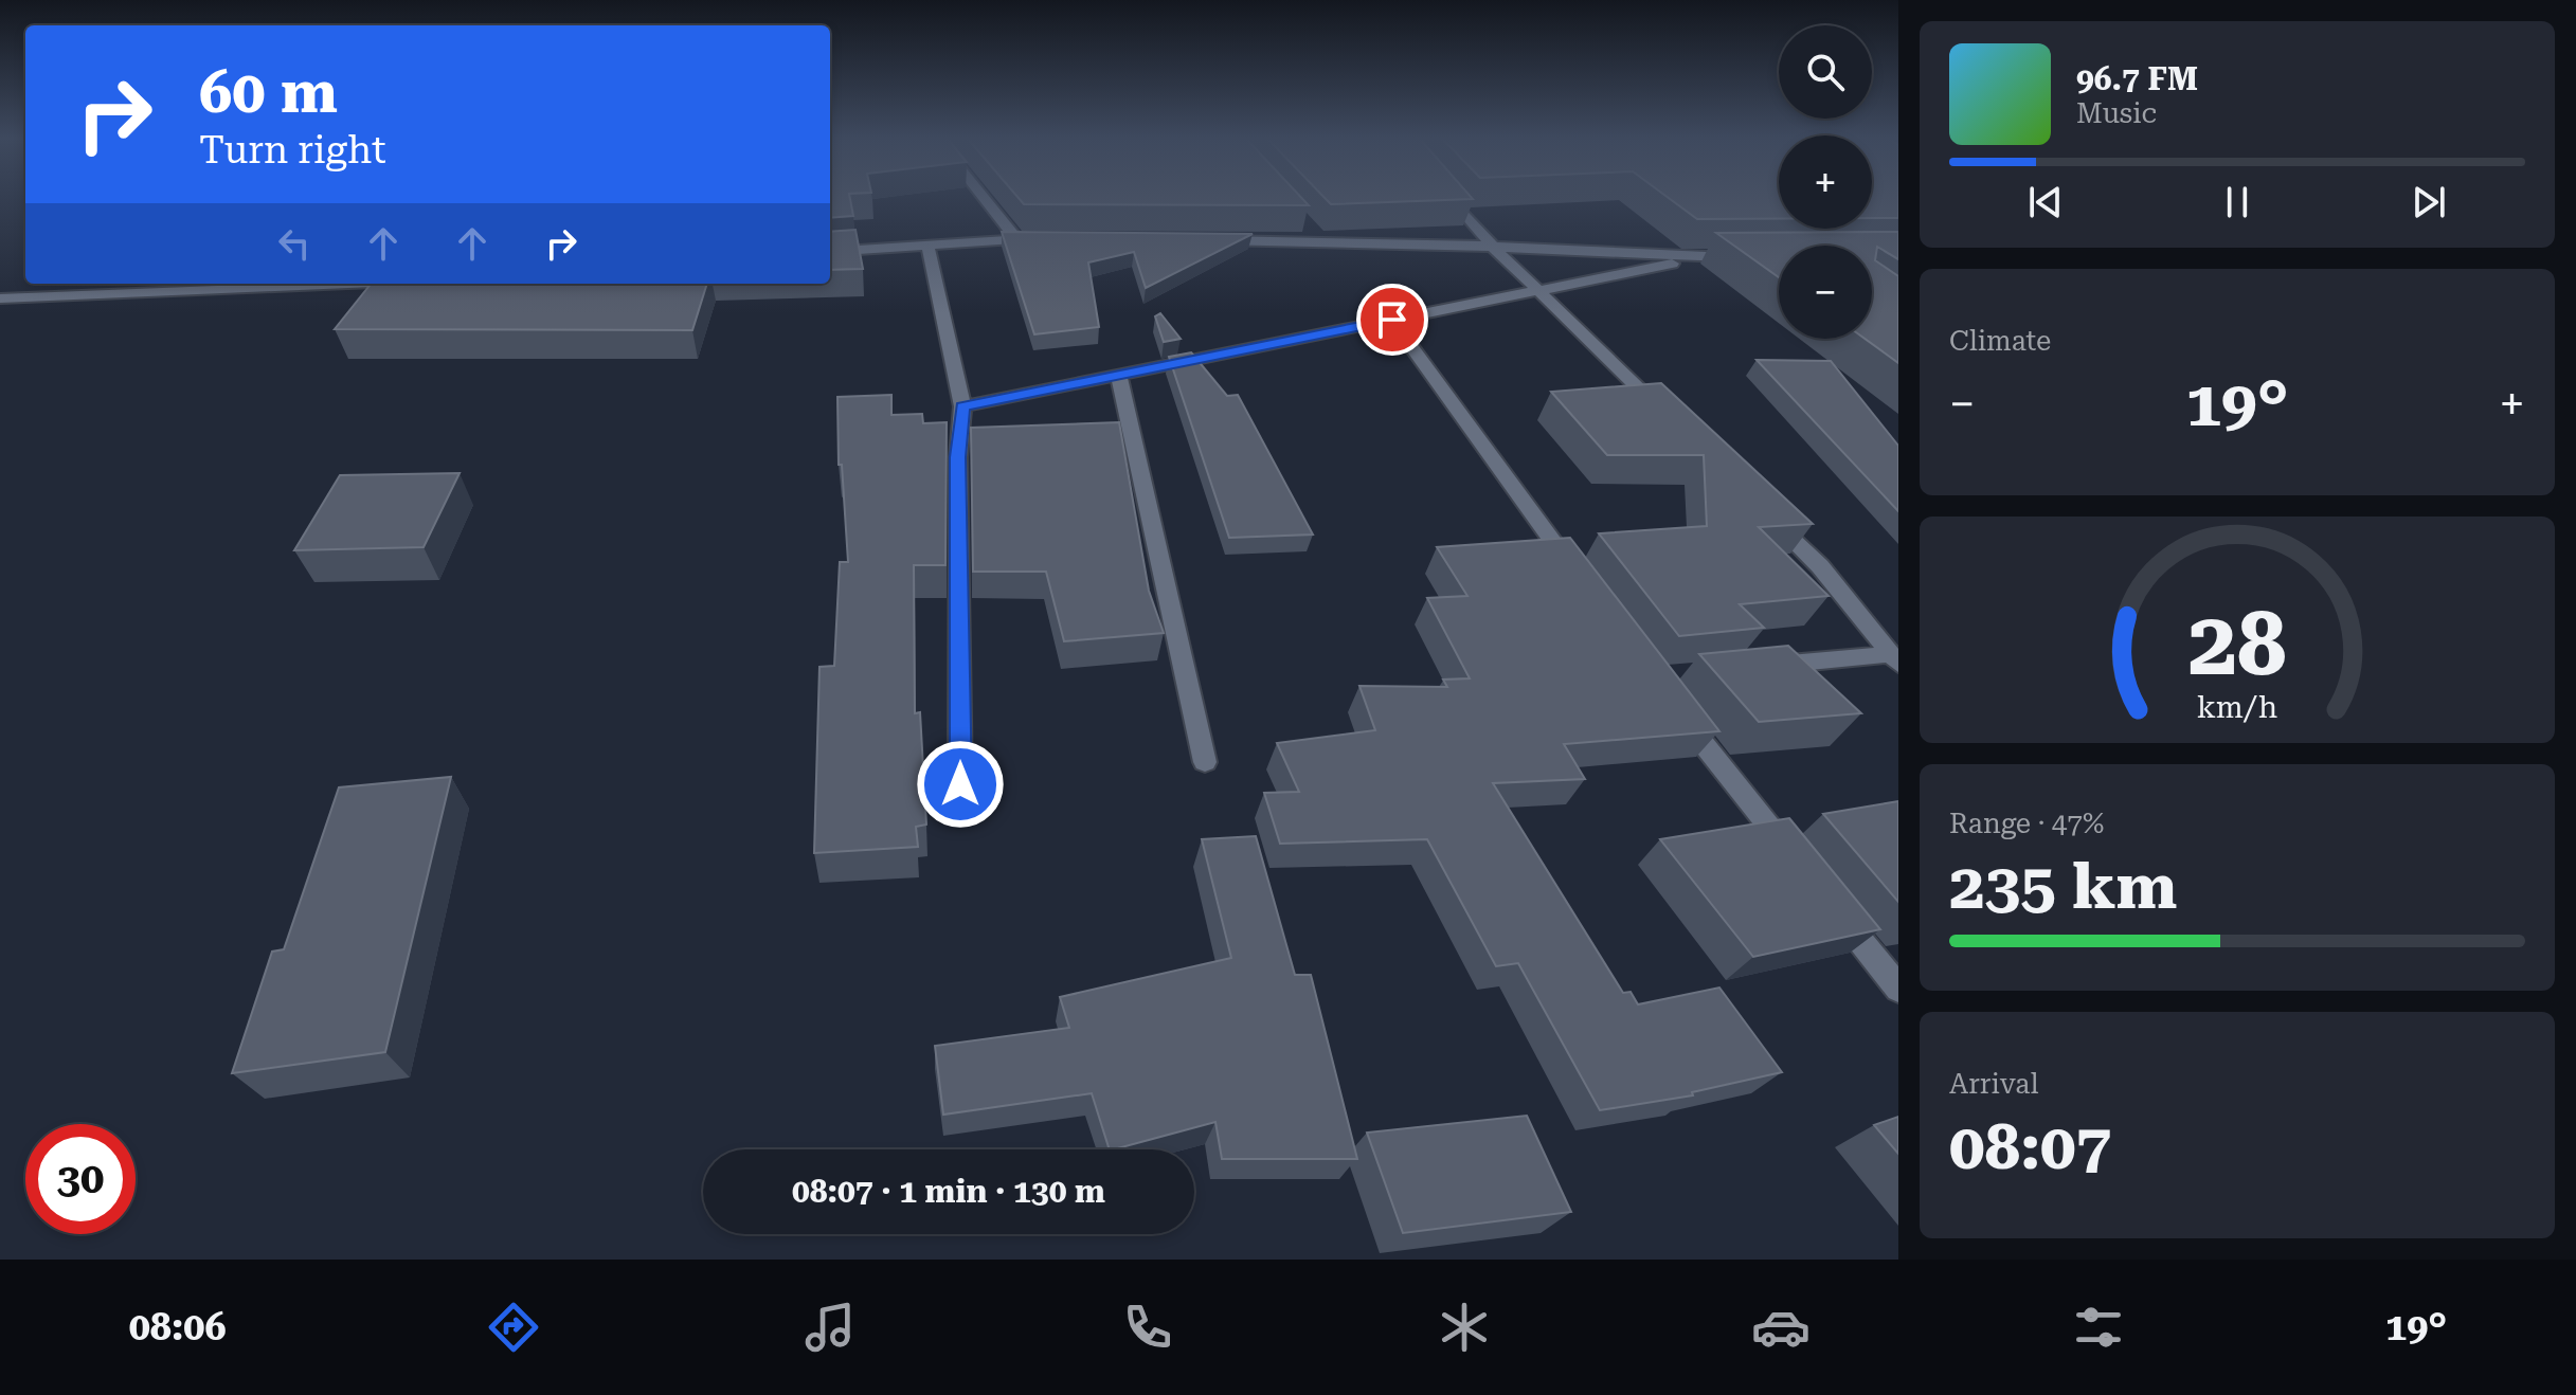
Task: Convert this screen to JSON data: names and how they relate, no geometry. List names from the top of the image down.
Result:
{
  "page": {
    "map_buttons": ["+", "−"],
    "turn": ["60 m", "Turn right"],
    "song": ["96.7 FM", "Music"],
    "tile": [
      "Climate",
      ["Range · 47%", "235 km"],
      ["Arrival", "08:07"]
    ],
    "heat": ["−", "19°", "+"],
    "limit": "30",
    "trip": "08:07 · 1 min · 130 m",
    "tabs": ["08:06", "19°"],
    "gauge": ["28", "km/h"]
  }
}
